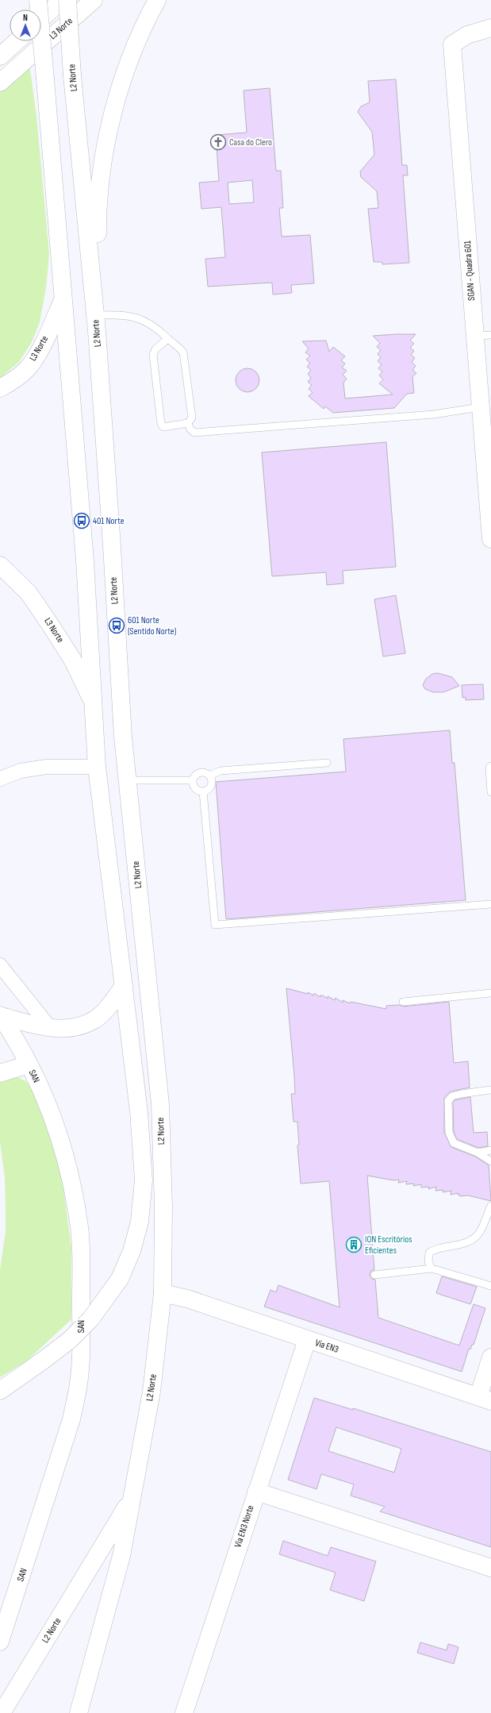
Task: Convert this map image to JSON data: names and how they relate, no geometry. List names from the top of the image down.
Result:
{
  "streets": {
    "main road": [
      "L3 Norte",
      "L2 Norte",
      "SGAN - Quadra 601",
      "SAN",
      "Via EN3",
      "Via EN3 Norte"
    ]
  },
  "crossings": [
    ["L2 Norte", "Via EN3"],
    ["Via EN3", "Via EN3 Norte"]
  ],
  "places": {
    "church": ["Casa do Clero"],
    "bus stop": ["401 Norte", "601 Norte (Sentido Norte)"],
    "building": ["ION Escritórios Eficientes"]
  },
  "north": "top"
}
